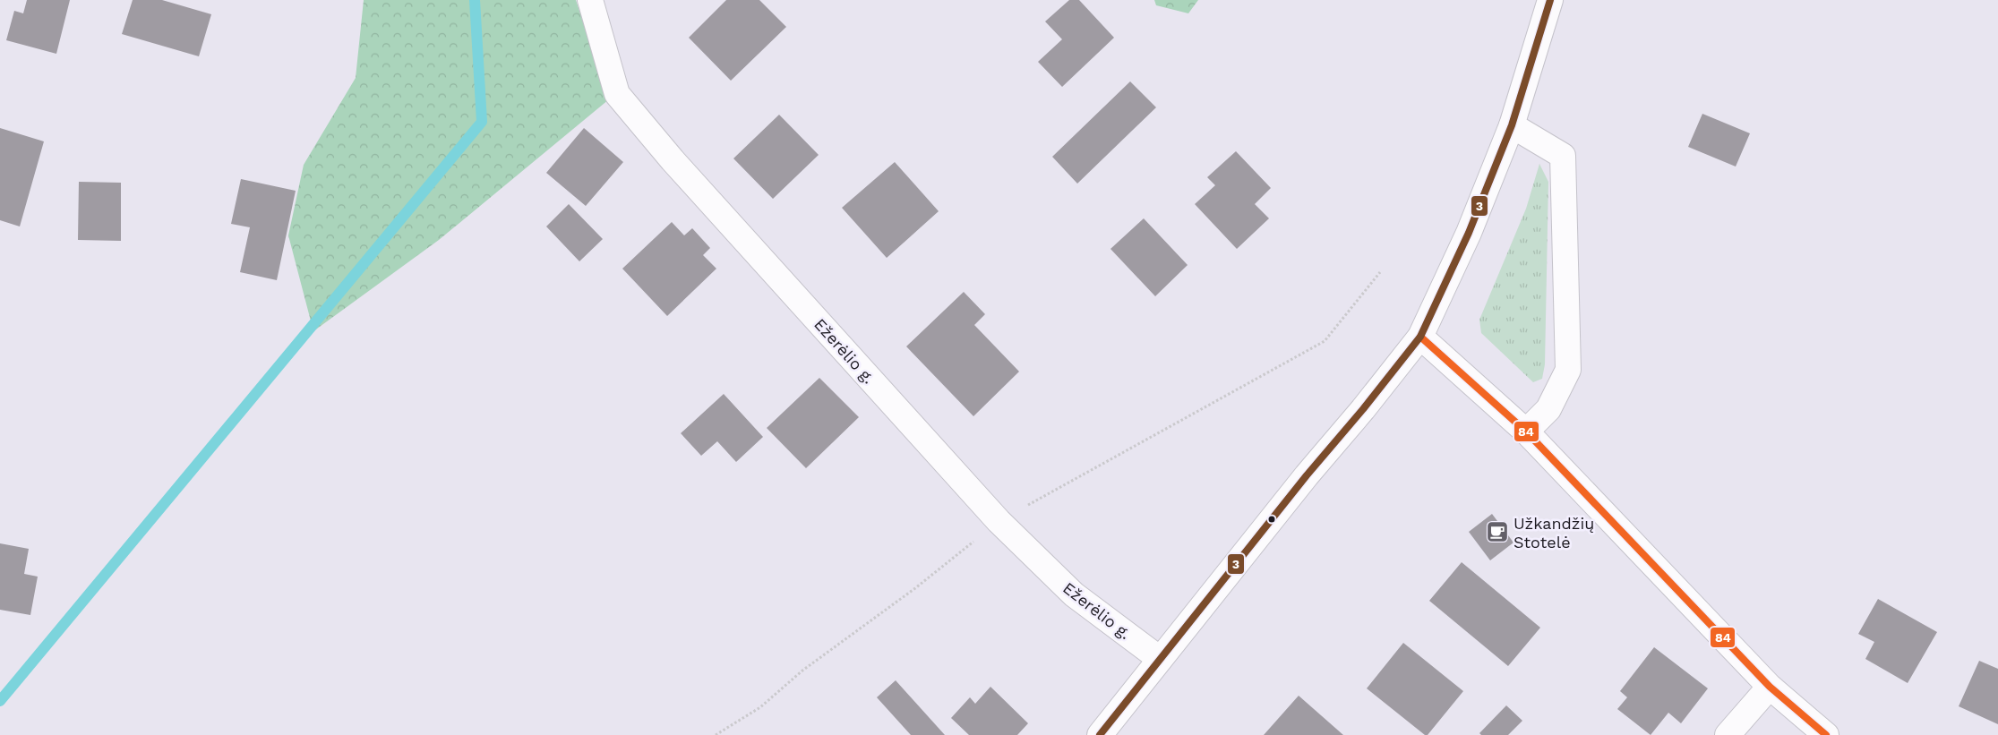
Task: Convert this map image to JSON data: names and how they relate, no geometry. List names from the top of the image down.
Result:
{
  "streets": {
    "street": ["Ežerėlio g."]
  },
  "places": {
    "cafe": ["Užkandžių Stotelė"]
  },
  "lines": ["transit line 3", "transit line 84"]
}
